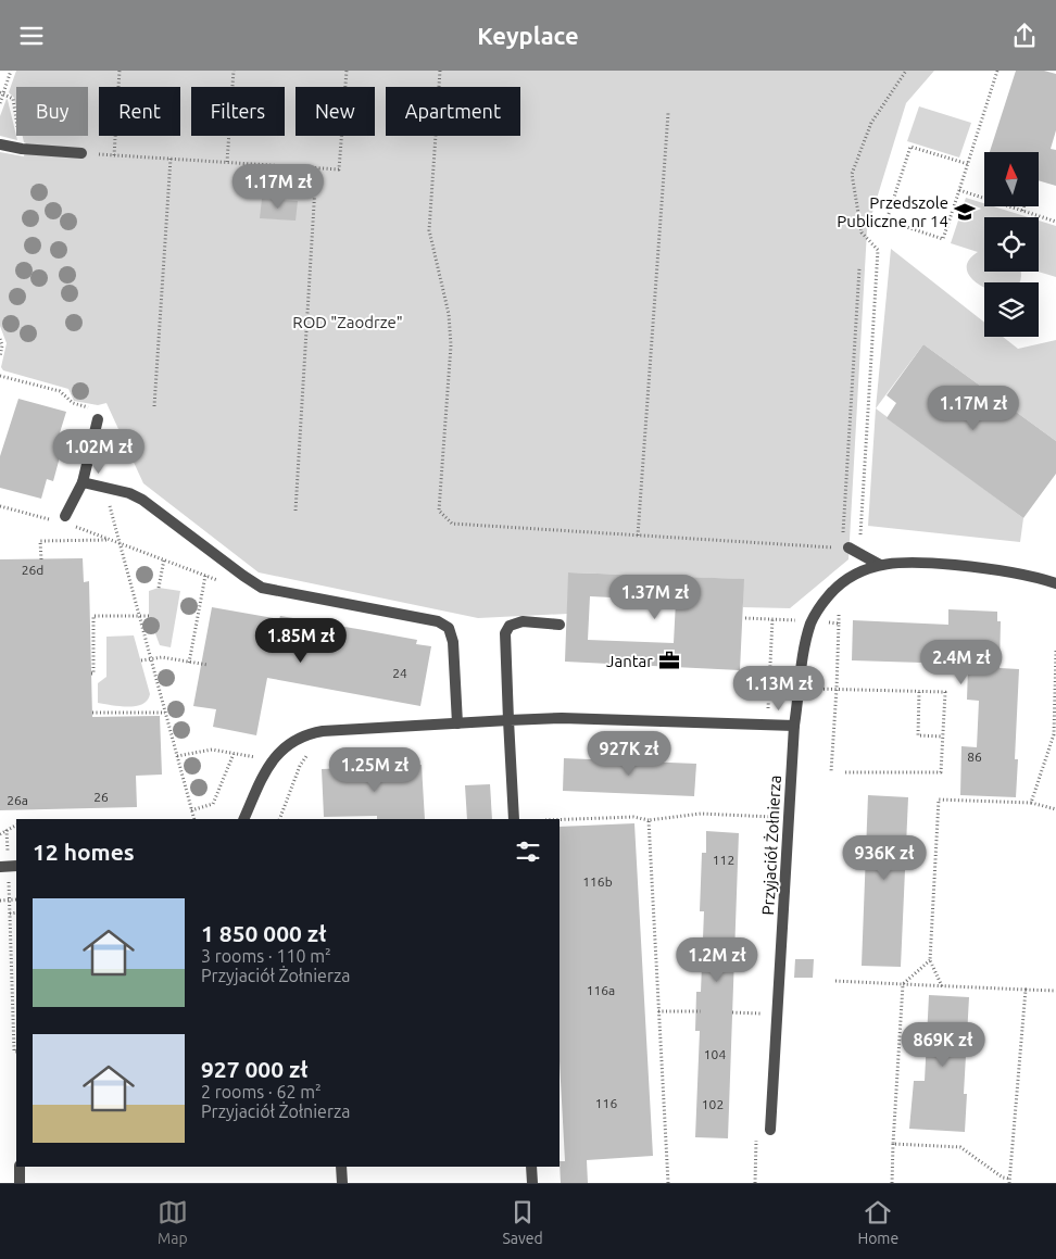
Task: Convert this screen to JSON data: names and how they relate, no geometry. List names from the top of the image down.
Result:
{
  "streets": {
    "street": ["Przyjaciół Żołnierza"]
  },
  "parks": ["ROD \"Zaodrze\""],
  "places": {
    "school or university": ["Przedszole Publiczne nr 14"],
    "office": ["Jantar"]
  },
  "house_numbers": [
    "26d",
    "24",
    "86",
    "26",
    "26a",
    "112",
    "116b",
    "116a",
    "104",
    "116",
    "102"
  ],
  "north": "top",
  "page": {
    "header": "Keyplace",
    "chip": [
      "Buy",
      "Rent",
      "Filters",
      "New",
      "Apartment"
    ],
    "price": [
      "1.17M zł",
      "1.17M zł",
      "1.02M zł",
      "1.37M zł",
      "1.85M zł",
      "2.4M zł",
      "1.13M zł",
      "927K zł",
      "1.25M zł",
      "936K zł",
      "1.2M zł",
      "869K zł"
    ],
    "heading": "12 homes",
    "list": [
      {
        "name": "1 850 000 zł",
        "note": "3 rooms · 110 m² · Przyjaciół Żołnierza"
      },
      {
        "name": "927 000 zł",
        "note": "2 rooms · 62 m² · Przyjaciół Żołnierza"
      }
    ],
    "tabs": ["Map", "Saved", "Home"]
  }
}
